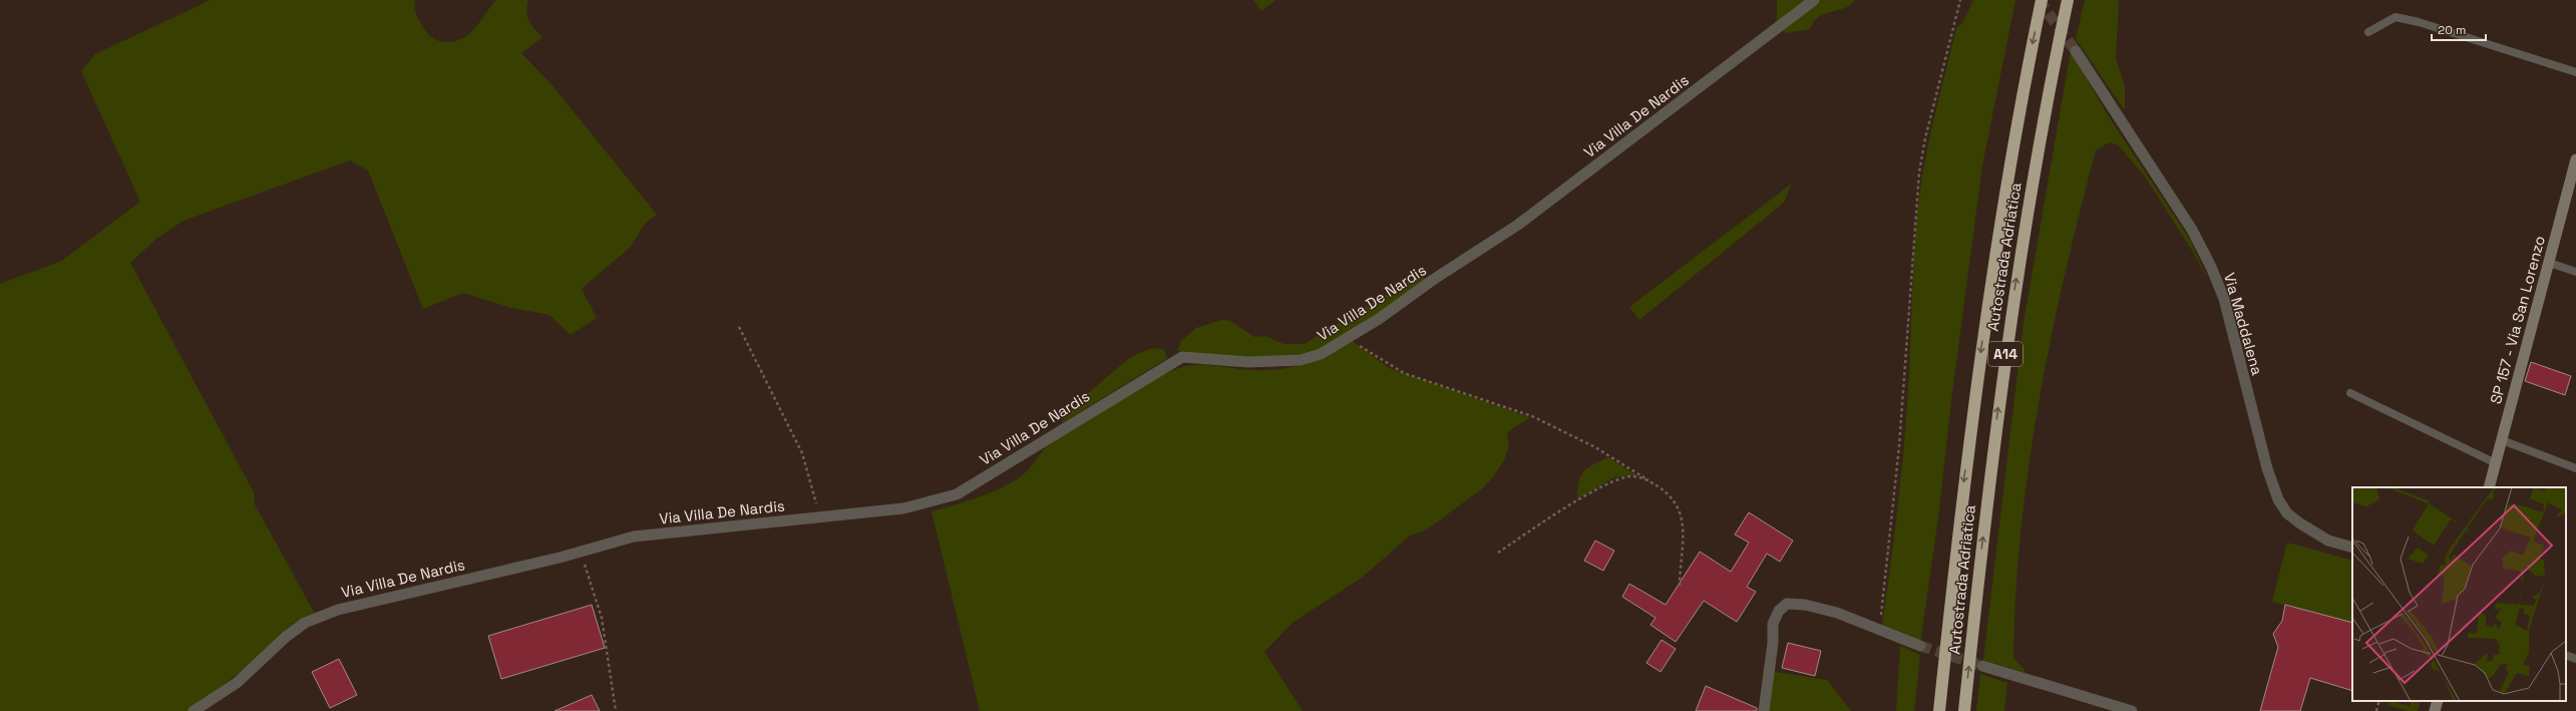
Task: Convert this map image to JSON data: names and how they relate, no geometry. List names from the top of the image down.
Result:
{
  "streets": {
    "highway": ["Autostrada Adriatica", "A14"],
    "main road": ["SP 157 - Via San Lorenzo"],
    "street": ["Via Villa De Nardis", "Via Maddalena"]
  },
  "scale_bar": "20 m"
}
